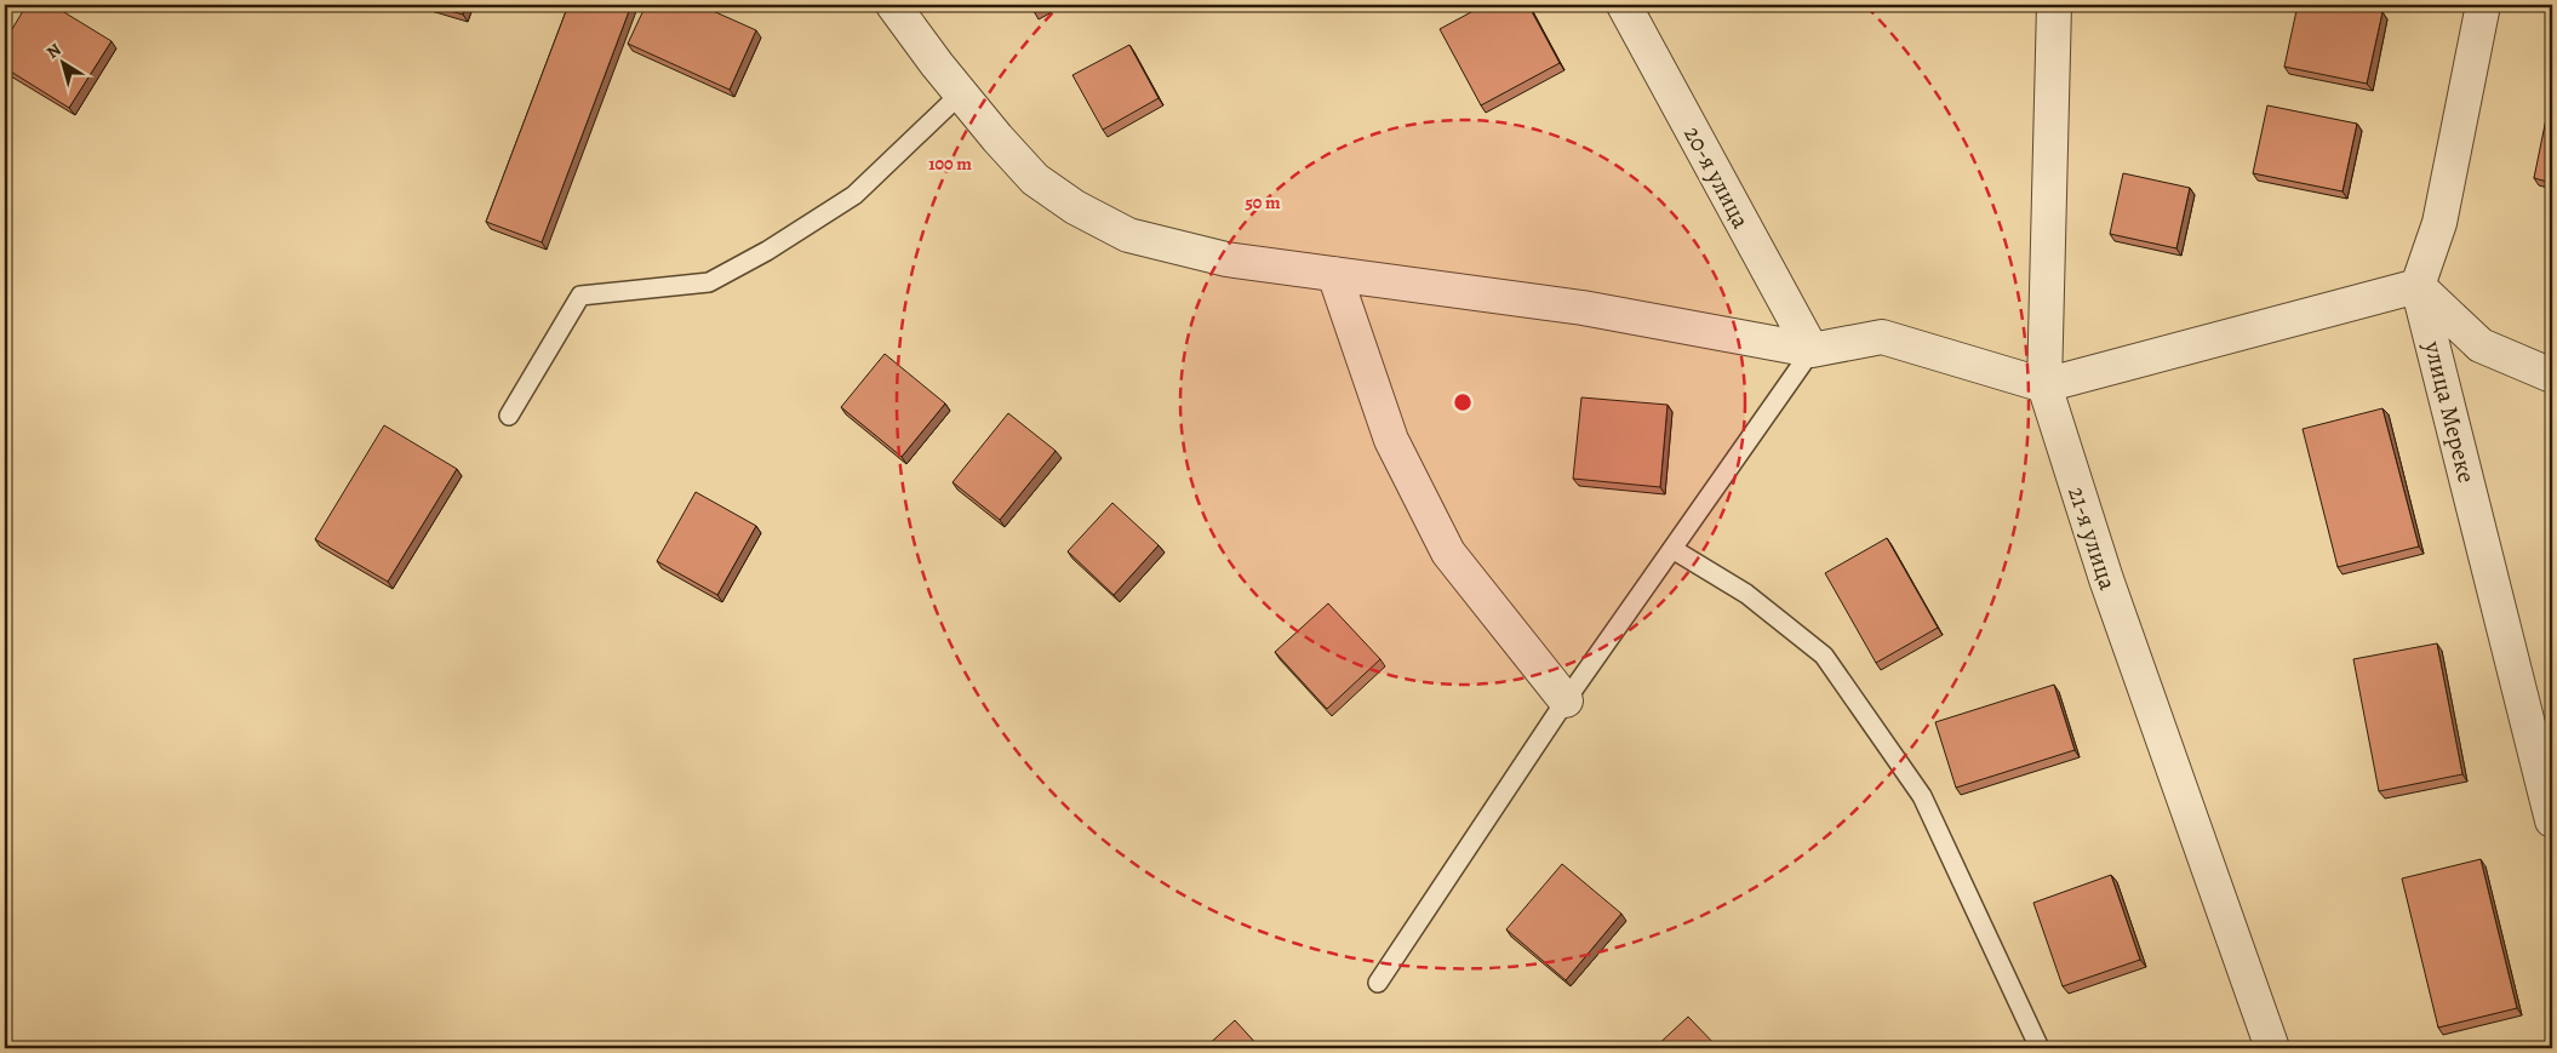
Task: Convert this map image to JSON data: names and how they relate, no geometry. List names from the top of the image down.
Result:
{
  "streets": {
    "street": ["20-я улица", "улица Мереке", "21-я улица"]
  },
  "north": "top left",
  "rings": ["100 m", "50 m"]
}
